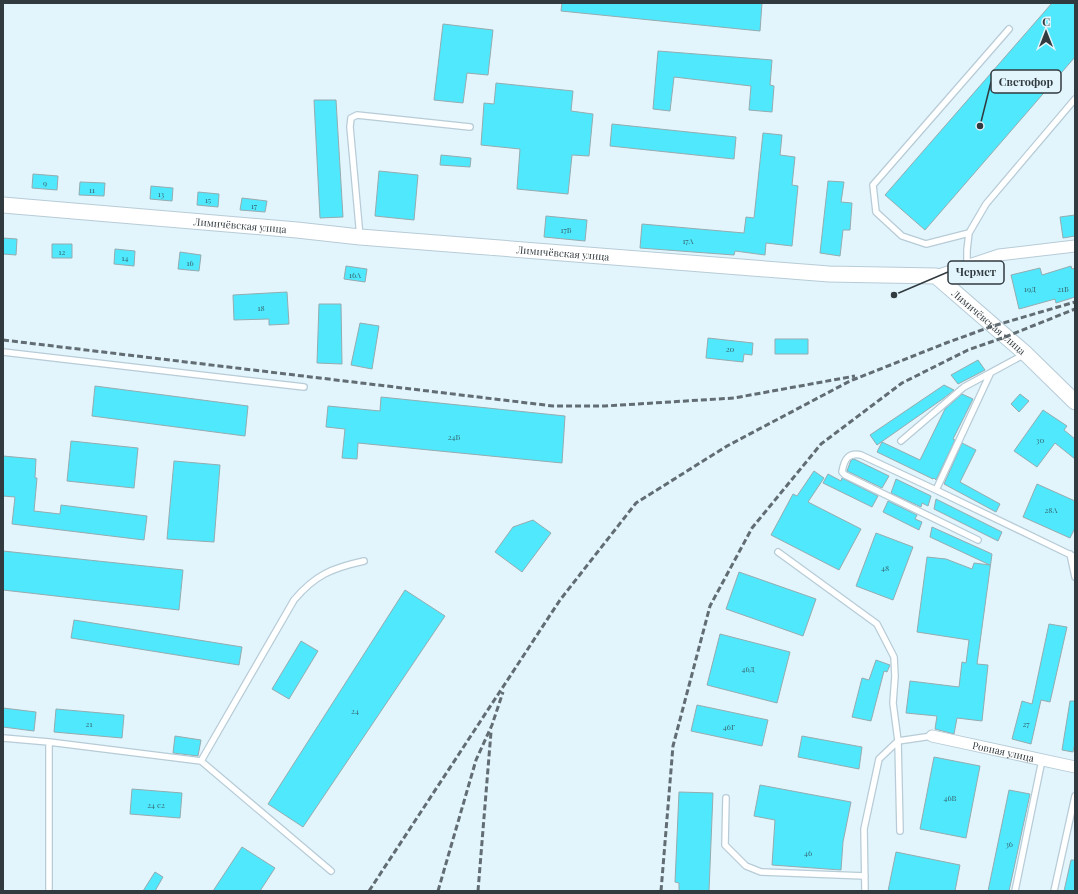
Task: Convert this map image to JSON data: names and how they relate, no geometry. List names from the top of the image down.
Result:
{
  "streets": {
    "main road": ["Лимичёвская улица"],
    "street": ["Ровная улица"]
  },
  "places": ["Светофор", "Чермет"],
  "house_numbers": [
    "9",
    "11",
    "13",
    "15",
    "17",
    "17Б",
    "17А",
    "12",
    "14",
    "16",
    "16А",
    "19Д",
    "21Б",
    "18",
    "20",
    "24Б",
    "30",
    "28А",
    "48",
    "46Д",
    "24",
    "21",
    "27",
    "46Г",
    "46В",
    "24 с2",
    "36",
    "46"
  ],
  "north": "top"
}
